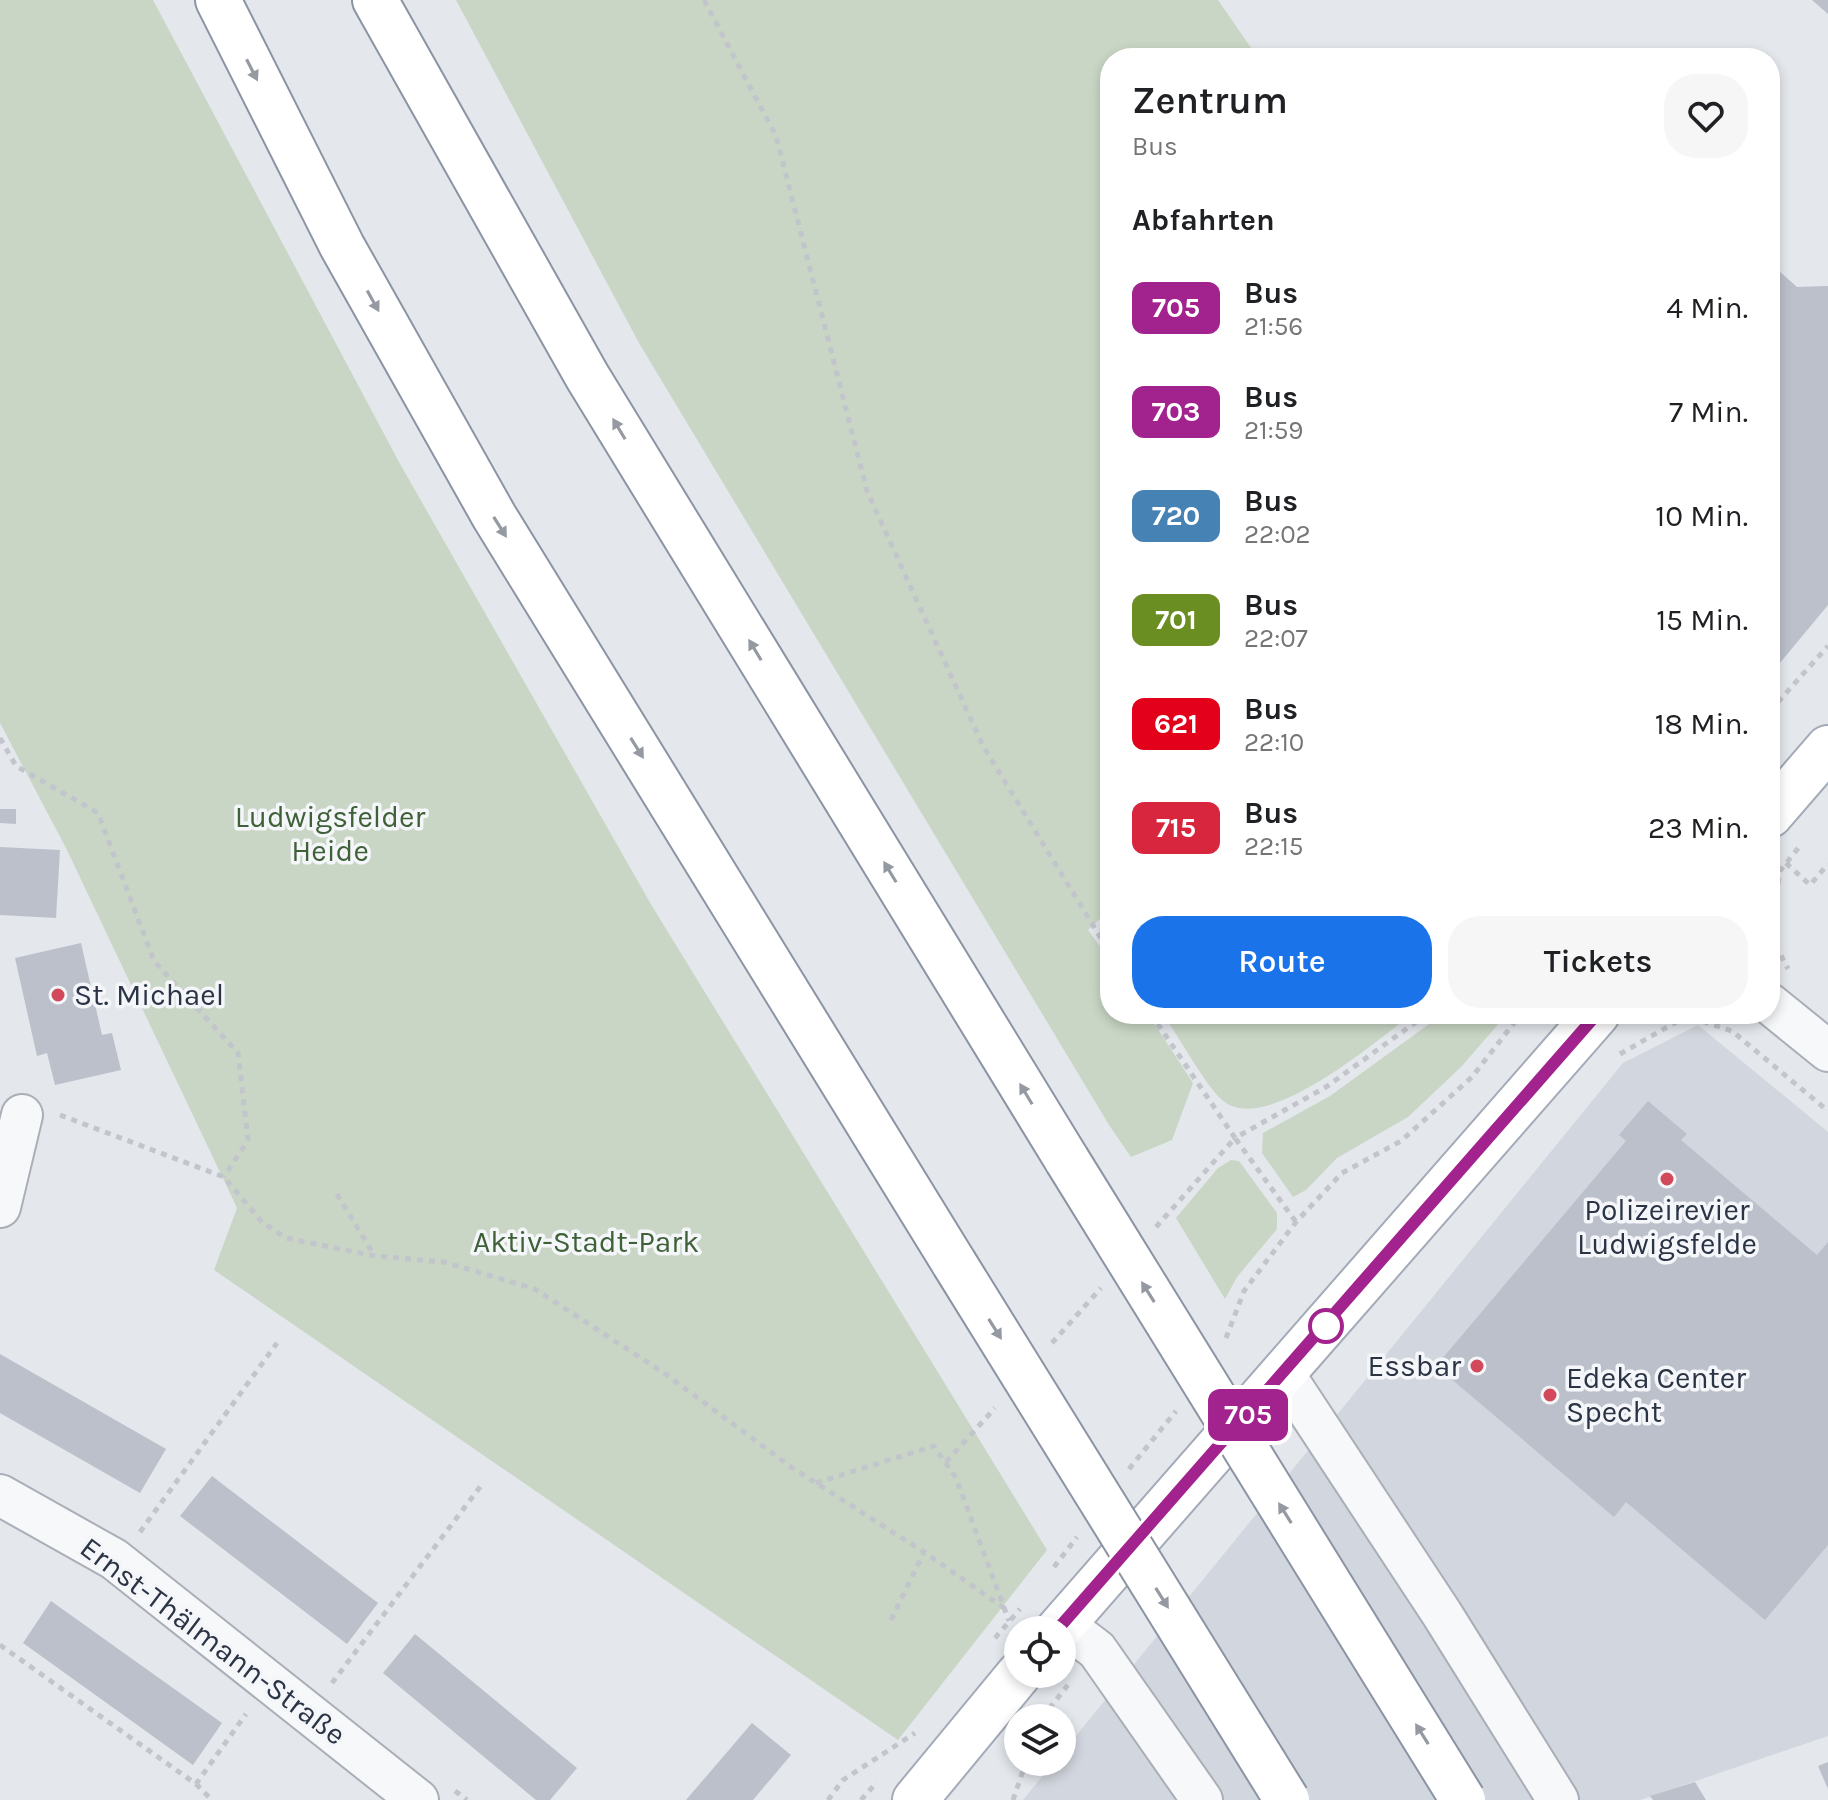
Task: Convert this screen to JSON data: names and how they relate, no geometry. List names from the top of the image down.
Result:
{
  "streets": {
    "street": ["Ernst-Thälmann-Straße"]
  },
  "parks": ["Ludwigsfelder Heide", "Aktiv-Stadt-Park"],
  "places": [
    "St. Michael",
    "Polizeirevier Ludwigsfelde",
    "Essbar",
    "Edeka Center Specht"
  ],
  "lines": ["bus line 705"],
  "page": {
    "on_map": "705",
    "heading": [
      ["Zentrum", "Bus"],
      "Abfahrten"
    ],
    "list": [
      {
        "mark": "705",
        "name": "Bus",
        "note": "21:56",
        "value": "4 Min."
      },
      {
        "mark": "703",
        "name": "Bus",
        "note": "21:59",
        "value": "7 Min."
      },
      {
        "mark": "720",
        "name": "Bus",
        "note": "22:02",
        "value": "10 Min."
      },
      {
        "mark": "701",
        "name": "Bus",
        "note": "22:07",
        "value": "15 Min."
      },
      {
        "mark": "621",
        "name": "Bus",
        "note": "22:10",
        "value": "18 Min."
      },
      {
        "mark": "715",
        "name": "Bus",
        "note": "22:15",
        "value": "23 Min."
      }
    ],
    "buttons": ["Route", "Tickets"]
  }
}
